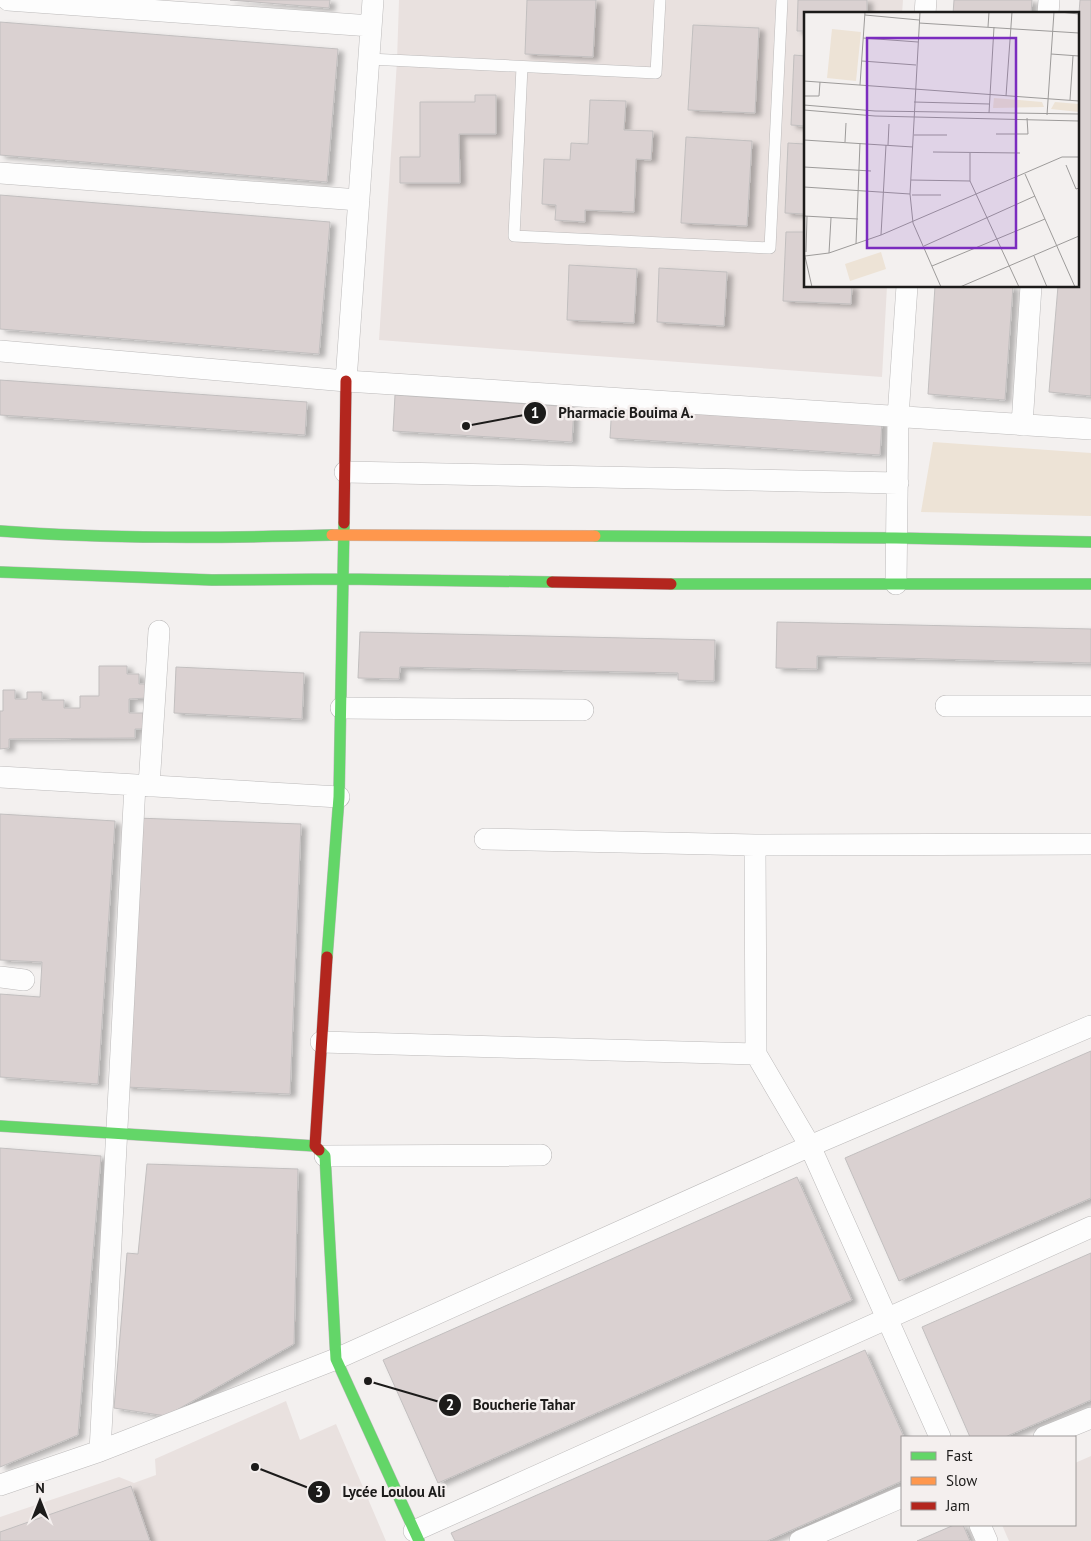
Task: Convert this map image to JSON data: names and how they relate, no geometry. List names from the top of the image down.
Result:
{
  "places": ["Pharmacie Bouima A.", "Boucherie Tahar", "Lycée Loulou Ali"],
  "legend": ["Fast", "Slow", "Jam"],
  "north": "top"
}
